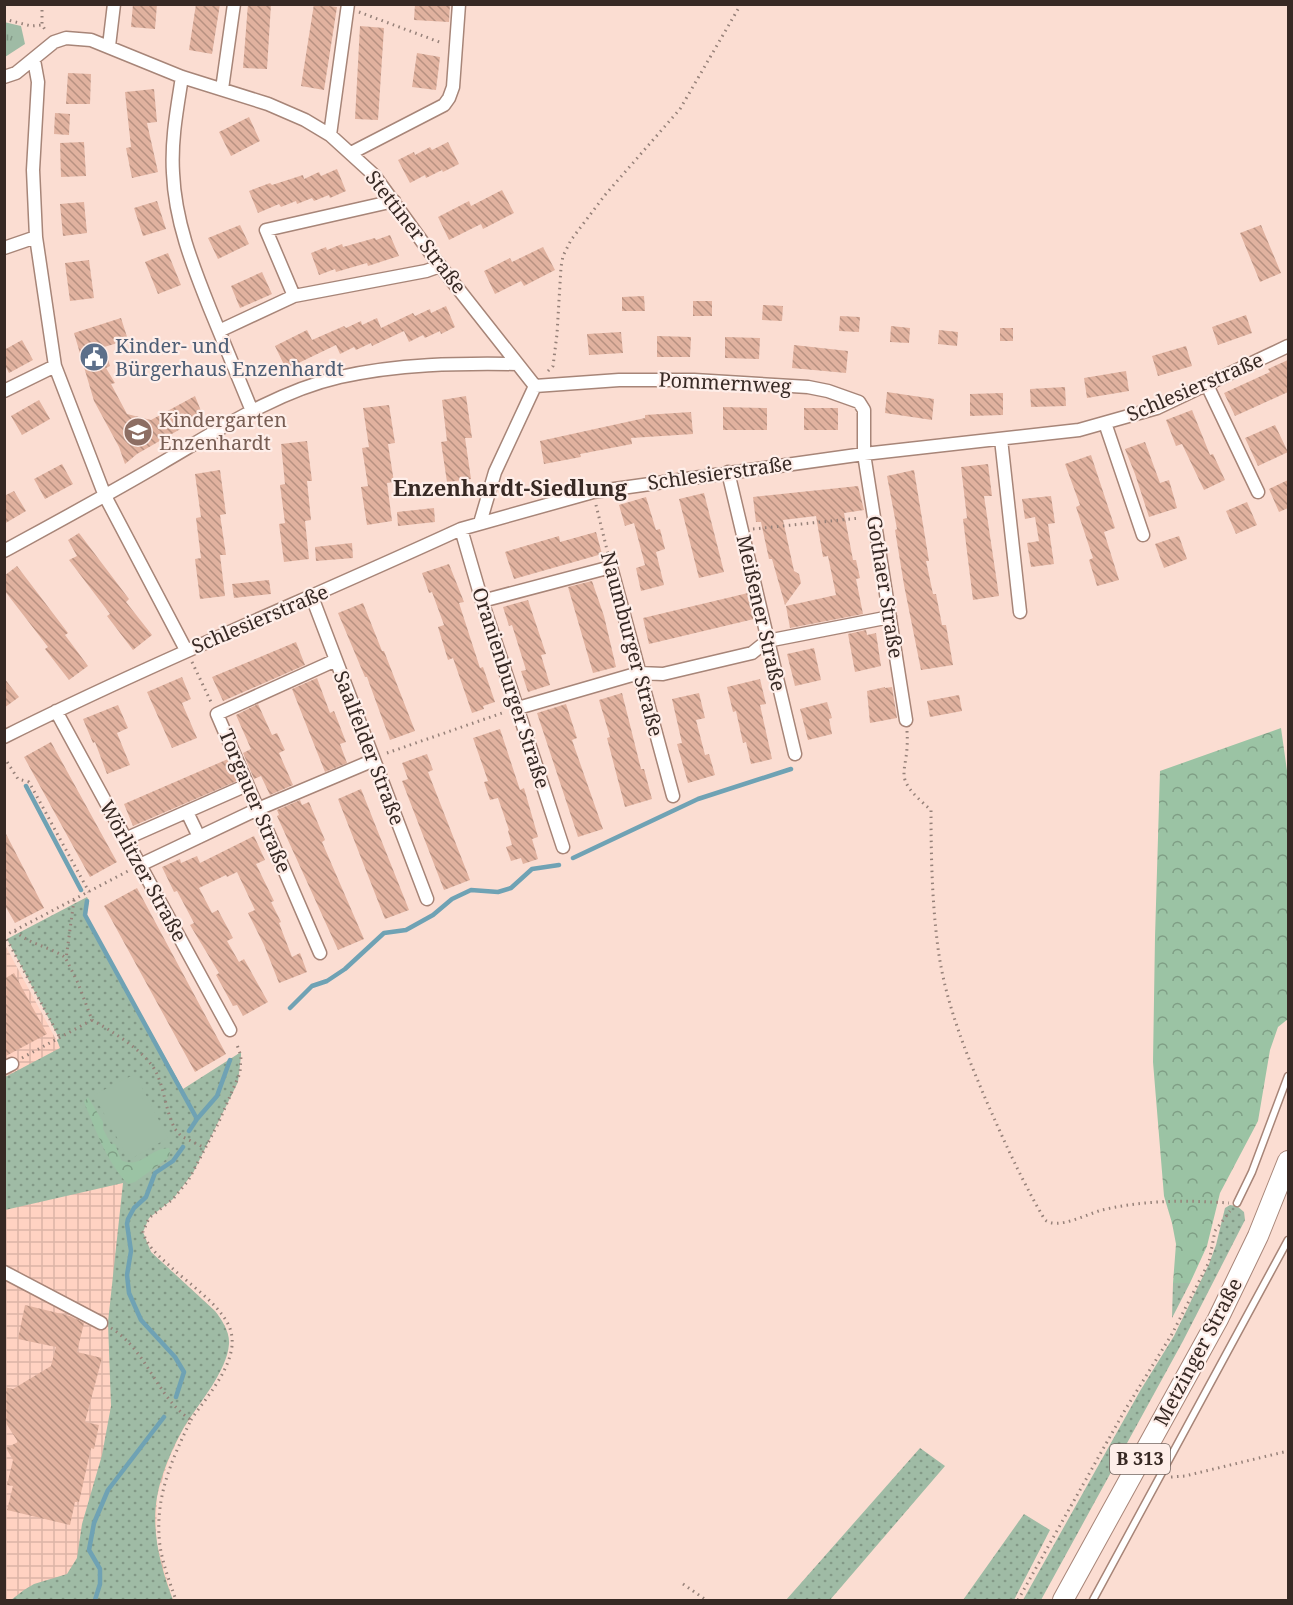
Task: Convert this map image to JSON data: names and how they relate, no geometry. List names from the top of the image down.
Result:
{
  "streets": {
    "main road": ["Metzinger Straße", "B 313"],
    "street": [
      "Stettiner Straße",
      "Pommernweg",
      "Schlesierstraße",
      "Gothaer Straße",
      "Meißener Straße",
      "Naumburger Straße",
      "Oranienburger Straße",
      "Saalfelder Straße",
      "Torgauer Straße",
      "Wörlitzer Straße"
    ]
  },
  "crossings": [
    ["Stettiner Straße", "Pommernweg"],
    ["Pommernweg", "Schlesierstraße"],
    ["Pommernweg", "Gothaer Straße"],
    ["Schlesierstraße", "Gothaer Straße"],
    ["Schlesierstraße", "Meißener Straße"],
    ["Schlesierstraße", "Naumburger Straße"],
    ["Schlesierstraße", "Oranienburger Straße"],
    ["Schlesierstraße", "Saalfelder Straße"],
    ["Schlesierstraße", "Torgauer Straße"],
    ["Schlesierstraße", "Wörlitzer Straße"]
  ],
  "districts": ["Enzenhardt-Siedlung"],
  "places": {
    "public building": ["Kinder- und Bürgerhaus Enzenhardt"],
    "school or university": ["Kindergarten Enzenhardt"]
  }
}
